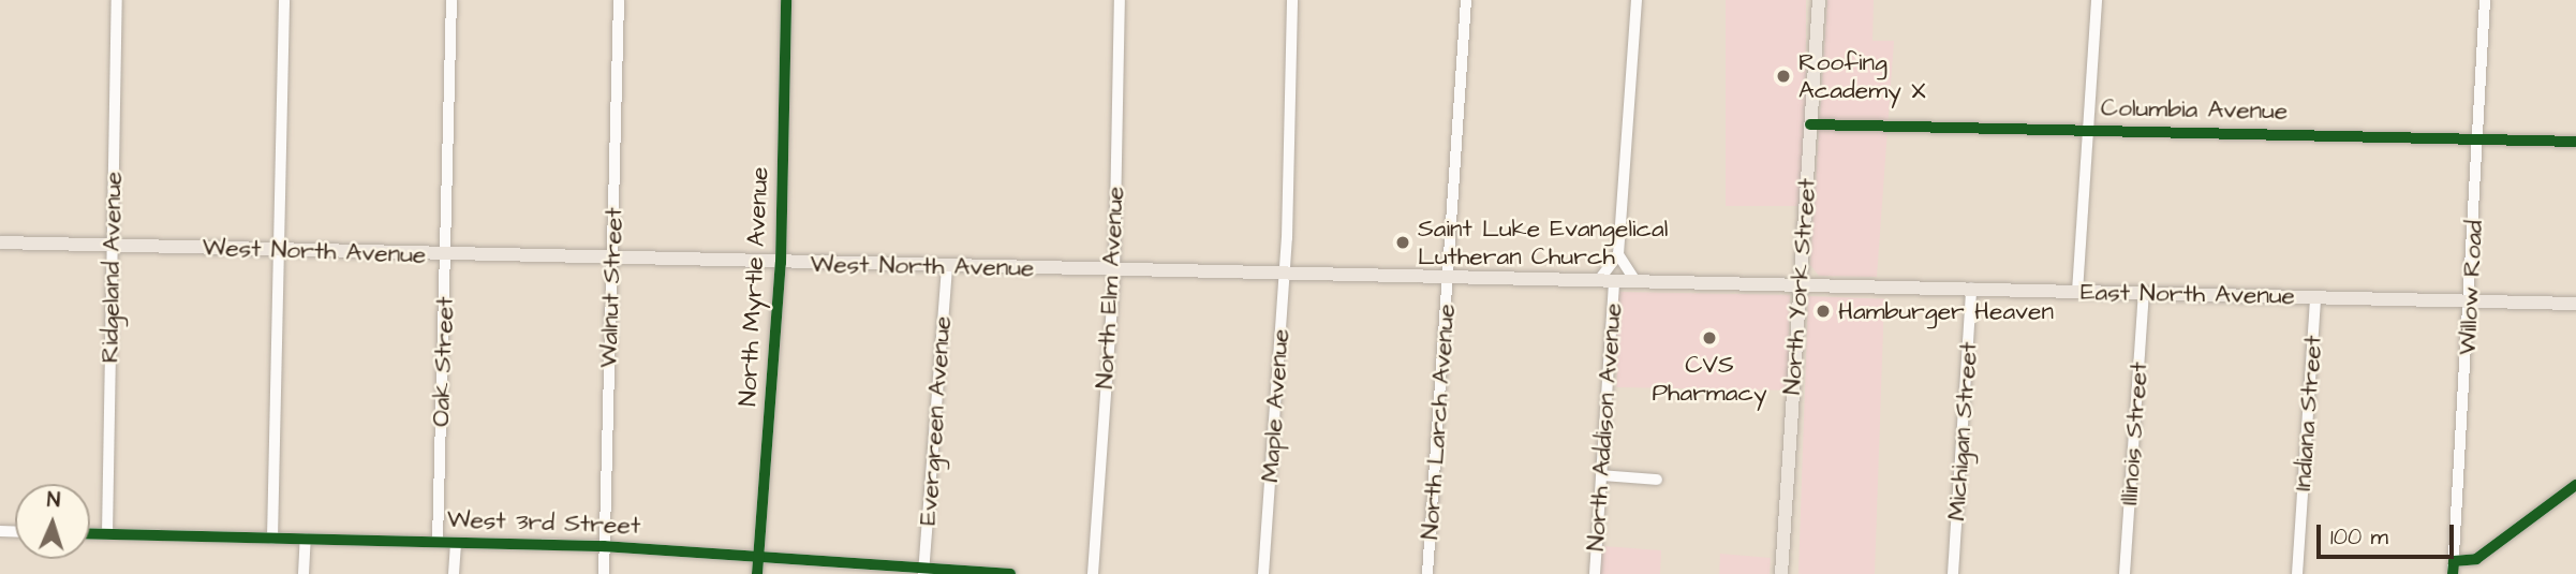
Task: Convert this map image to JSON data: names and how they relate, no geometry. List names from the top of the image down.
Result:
{
  "streets": {
    "main road": ["West North Avenue", "North York Street", "East North Avenue"],
    "street": [
      "Columbia Avenue",
      "Ridgeland Avenue",
      "North Myrtle Avenue",
      "Walnut Street",
      "North Elm Avenue",
      "Willow Road",
      "Oak Street",
      "Maple Avenue",
      "Indiana Street",
      "Evergreen Avenue",
      "North Larch Avenue",
      "North Addison Avenue",
      "Michigan Street",
      "Illinois Street",
      "West 3rd Street"
    ]
  },
  "crossings": [
    ["Columbia Avenue", "North York Street"],
    ["Columbia Avenue", "Willow Road"],
    ["West North Avenue", "Ridgeland Avenue"],
    ["West North Avenue", "North Myrtle Avenue"],
    ["West North Avenue", "North York Street"],
    ["West North Avenue", "Walnut Street"],
    ["West North Avenue", "North Elm Avenue"],
    ["West North Avenue", "East North Avenue"],
    ["West North Avenue", "Oak Street"],
    ["West North Avenue", "Maple Avenue"],
    ["West North Avenue", "Evergreen Avenue"],
    ["West North Avenue", "North Larch Avenue"],
    ["West North Avenue", "North Addison Avenue"],
    ["Ridgeland Avenue", "West 3rd Street"],
    ["North Myrtle Avenue", "West 3rd Street"],
    ["North York Street", "East North Avenue"],
    ["Walnut Street", "West 3rd Street"],
    ["Willow Road", "East North Avenue"],
    ["East North Avenue", "Indiana Street"],
    ["East North Avenue", "Michigan Street"],
    ["East North Avenue", "Illinois Street"],
    ["Oak Street", "West 3rd Street"],
    ["Evergreen Avenue", "West 3rd Street"]
  ],
  "places": [
    "Roofing Academy X",
    "Saint Luke Evangelical Lutheran Church",
    "Hamburger Heaven",
    "CVS Pharmacy"
  ],
  "scale_bar": "100 m",
  "north": "top"
}
